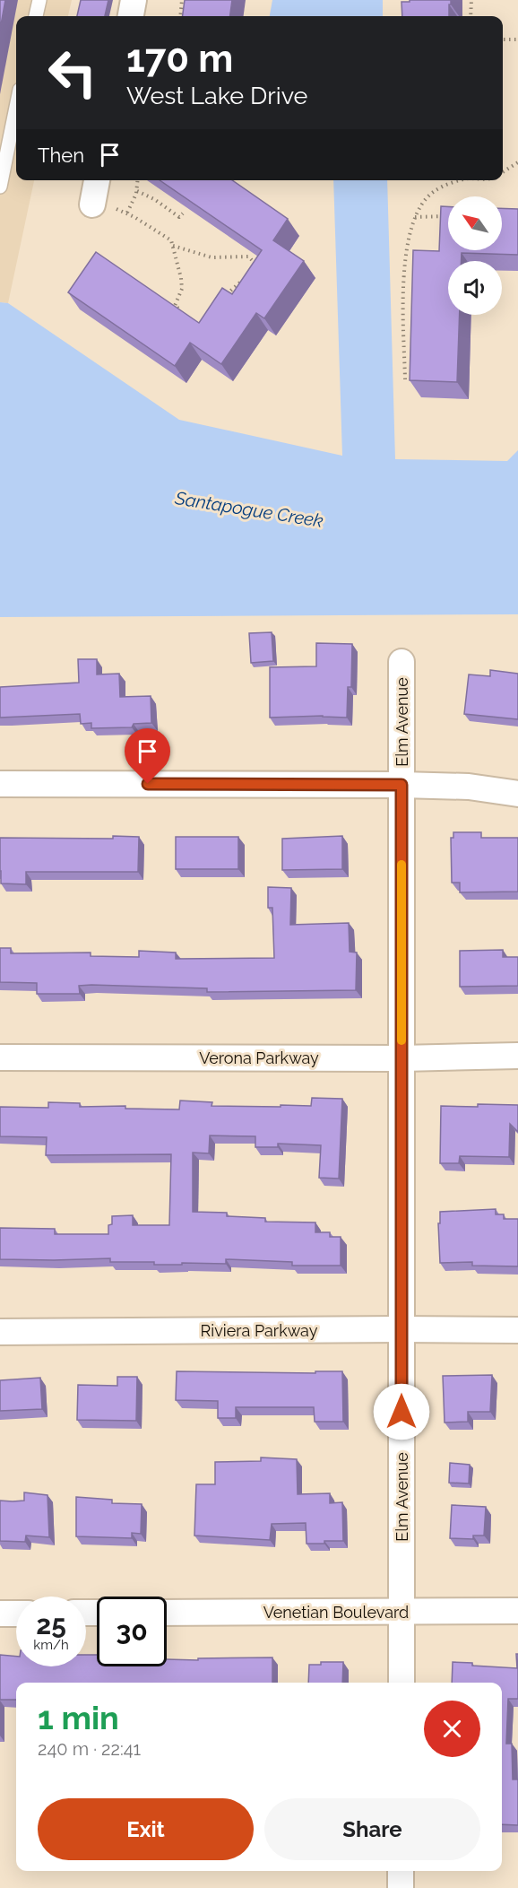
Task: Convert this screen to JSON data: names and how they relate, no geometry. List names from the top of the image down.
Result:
{
  "streets": {
    "street": [
      "Elm Avenue",
      "Verona Parkway",
      "Riviera Parkway",
      "Venetian Boulevard"
    ]
  },
  "crossings": [
    ["Elm Avenue", "Verona Parkway"],
    ["Elm Avenue", "Riviera Parkway"],
    ["Elm Avenue", "Venetian Boulevard"]
  ],
  "water": ["Santapogue Creek"],
  "north": "top left",
  "page": {
    "turn": ["170 m", "West Lake Drive"],
    "then": "Then",
    "speed": "25 km/h",
    "limit": "30",
    "heading": ["1 min", "240 m · 22:41"],
    "buttons": ["Exit", "Share"]
  }
}
